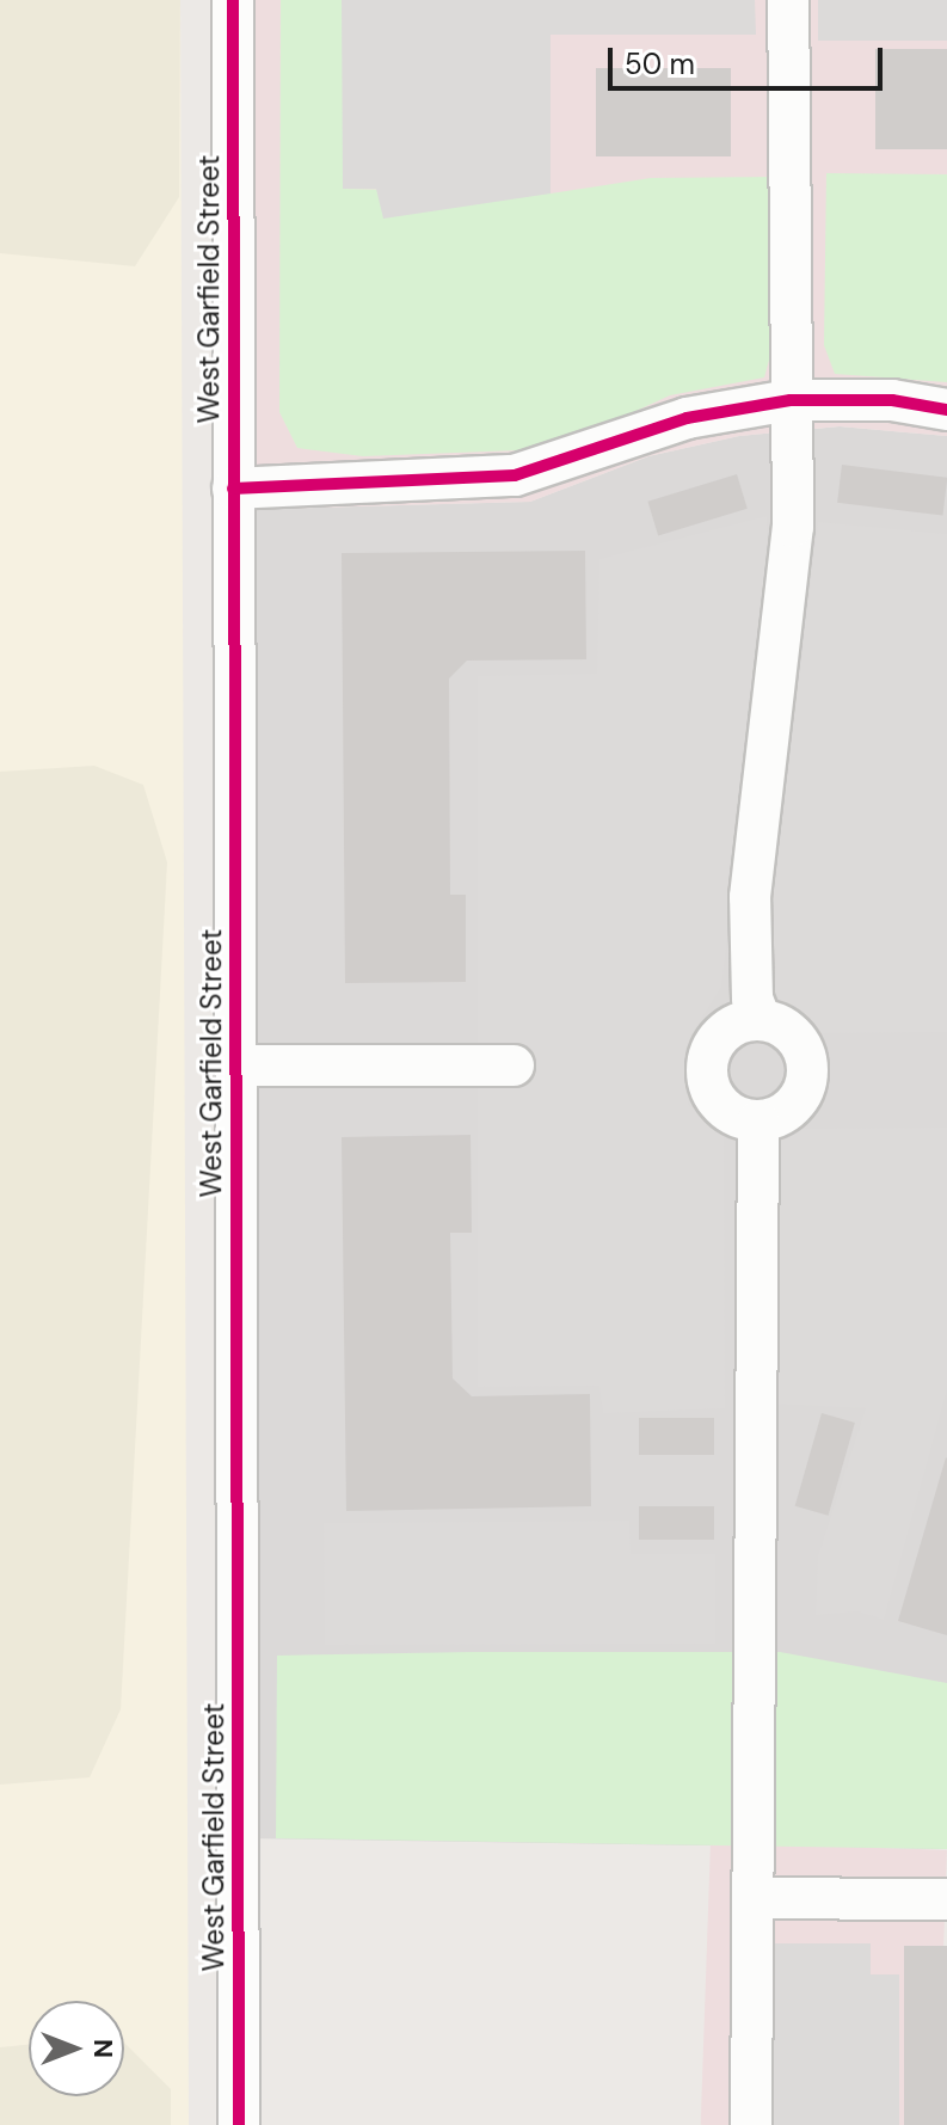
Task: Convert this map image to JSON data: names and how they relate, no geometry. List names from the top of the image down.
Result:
{
  "streets": {
    "street": ["West Garfield Street"]
  },
  "scale_bar": "50 m",
  "north": "right"
}
